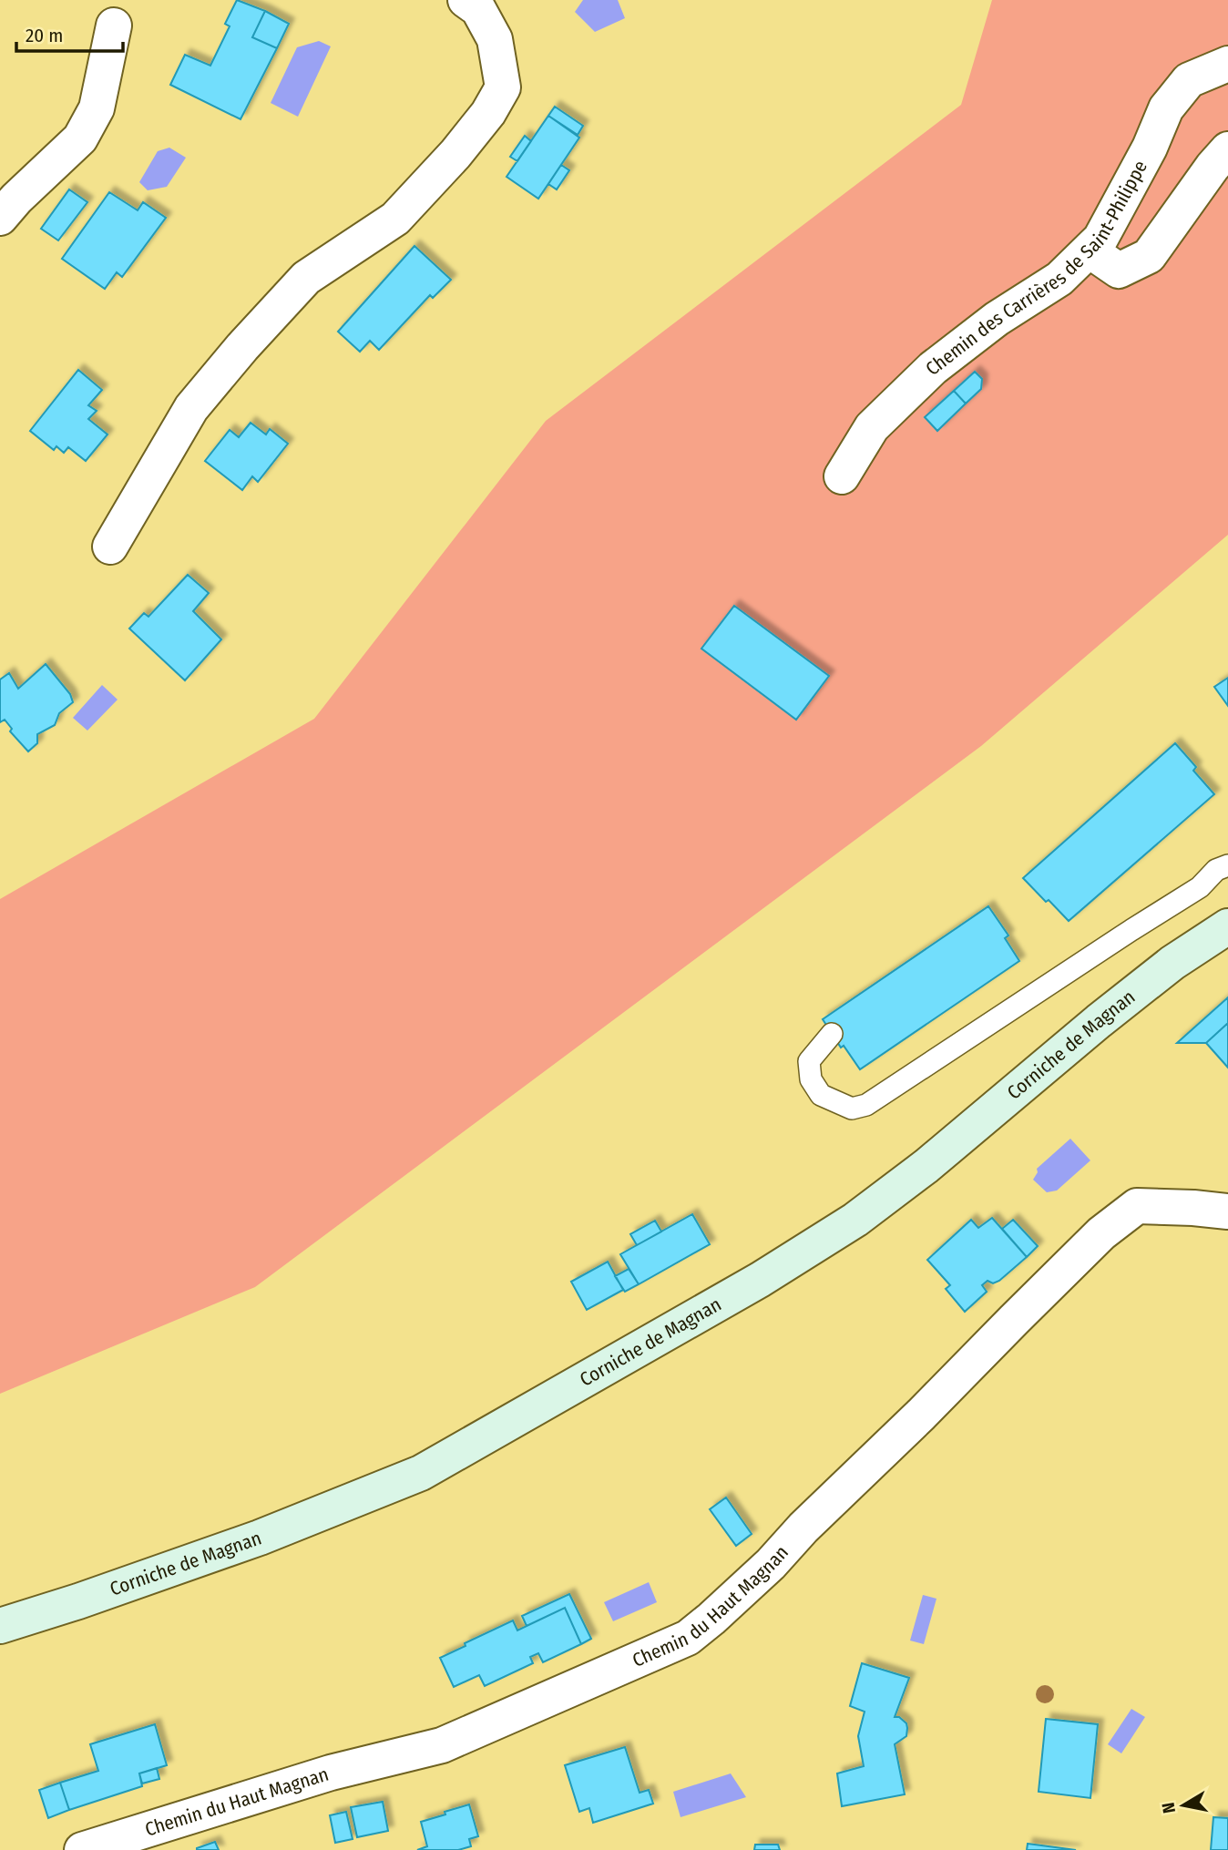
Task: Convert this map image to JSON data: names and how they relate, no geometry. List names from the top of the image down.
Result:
{
  "streets": {
    "street": ["Chemin des Carrières de Saint-Philippe", "Corniche de Magnan", "Chemin du Haut Magnan"]
  },
  "scale_bar": "20 m",
  "north": "left"
}
